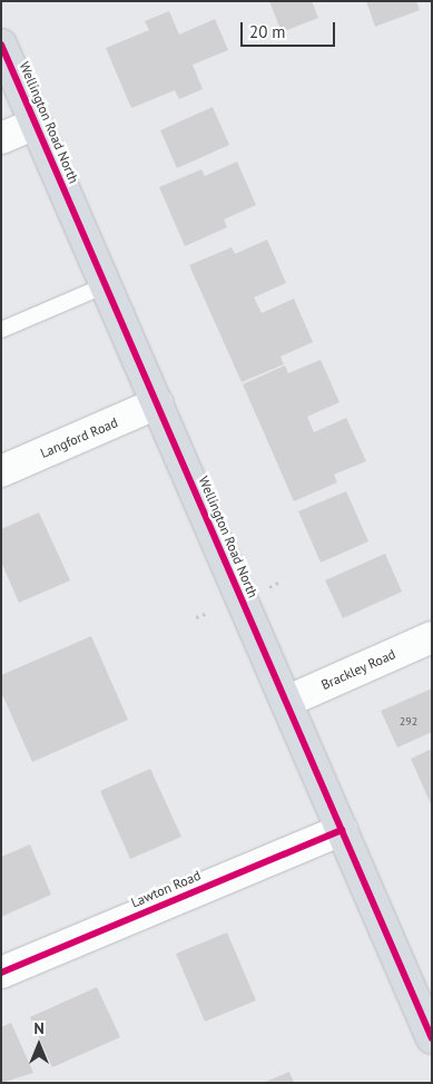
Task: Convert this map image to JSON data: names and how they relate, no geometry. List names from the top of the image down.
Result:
{
  "streets": {
    "highway": ["Wellington Road North"],
    "street": ["Langford Road", "Brackley Road", "Lawton Road"]
  },
  "crossings": [
    ["Wellington Road North", "Langford Road"],
    ["Wellington Road North", "Brackley Road"],
    ["Wellington Road North", "Lawton Road"]
  ],
  "house_numbers": ["292"],
  "scale_bar": "20 m",
  "north": "top"
}
